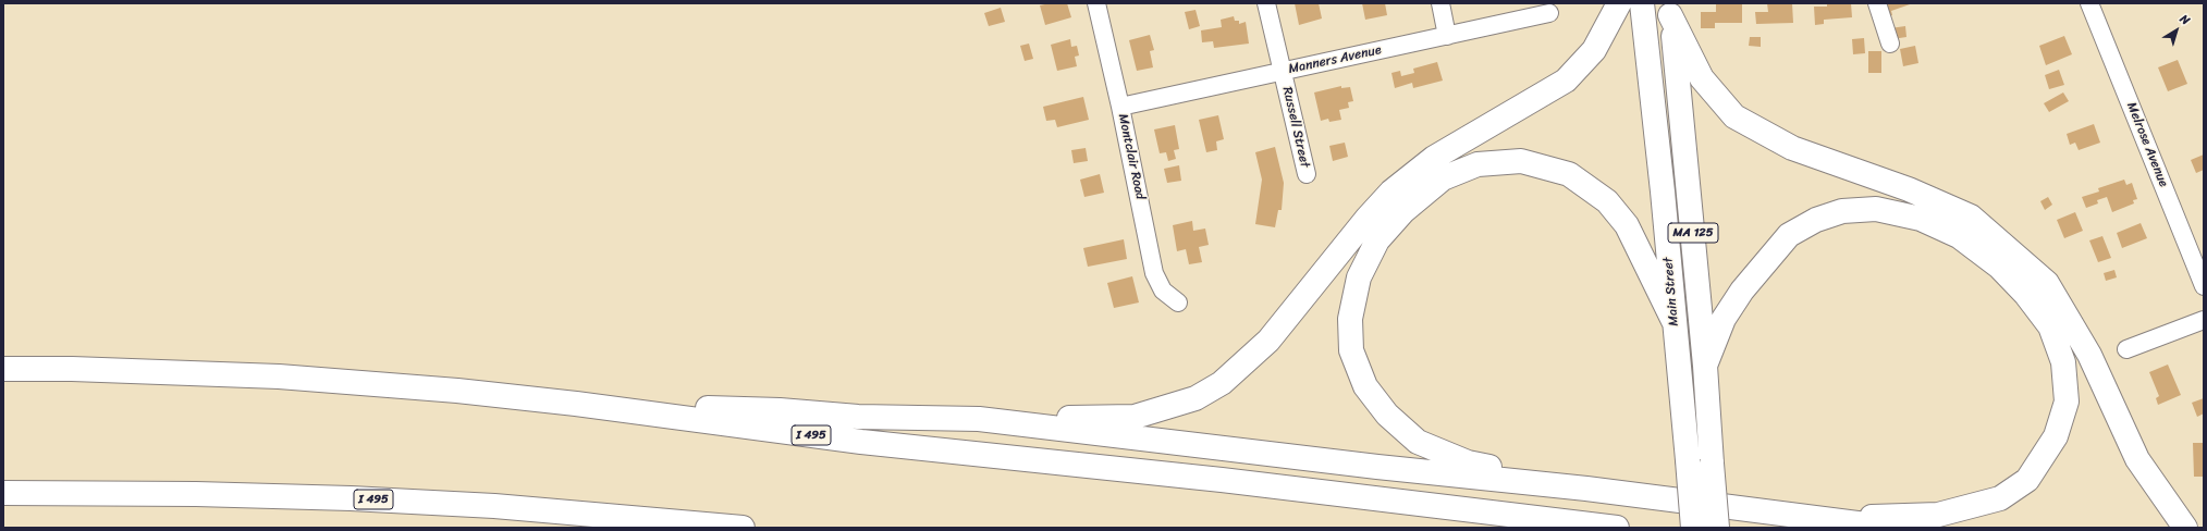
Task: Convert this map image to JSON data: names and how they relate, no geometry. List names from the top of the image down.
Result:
{
  "streets": {
    "highway": ["MA 125", "Main Street", "I 495"],
    "street": [
      "Manners Avenue",
      "Russell Street",
      "Melrose Avenue",
      "Montclair Road"
    ]
  },
  "crossings": [
    ["Manners Avenue", "Russell Street"],
    ["Manners Avenue", "Montclair Road"]
  ],
  "north": "top right"
}
